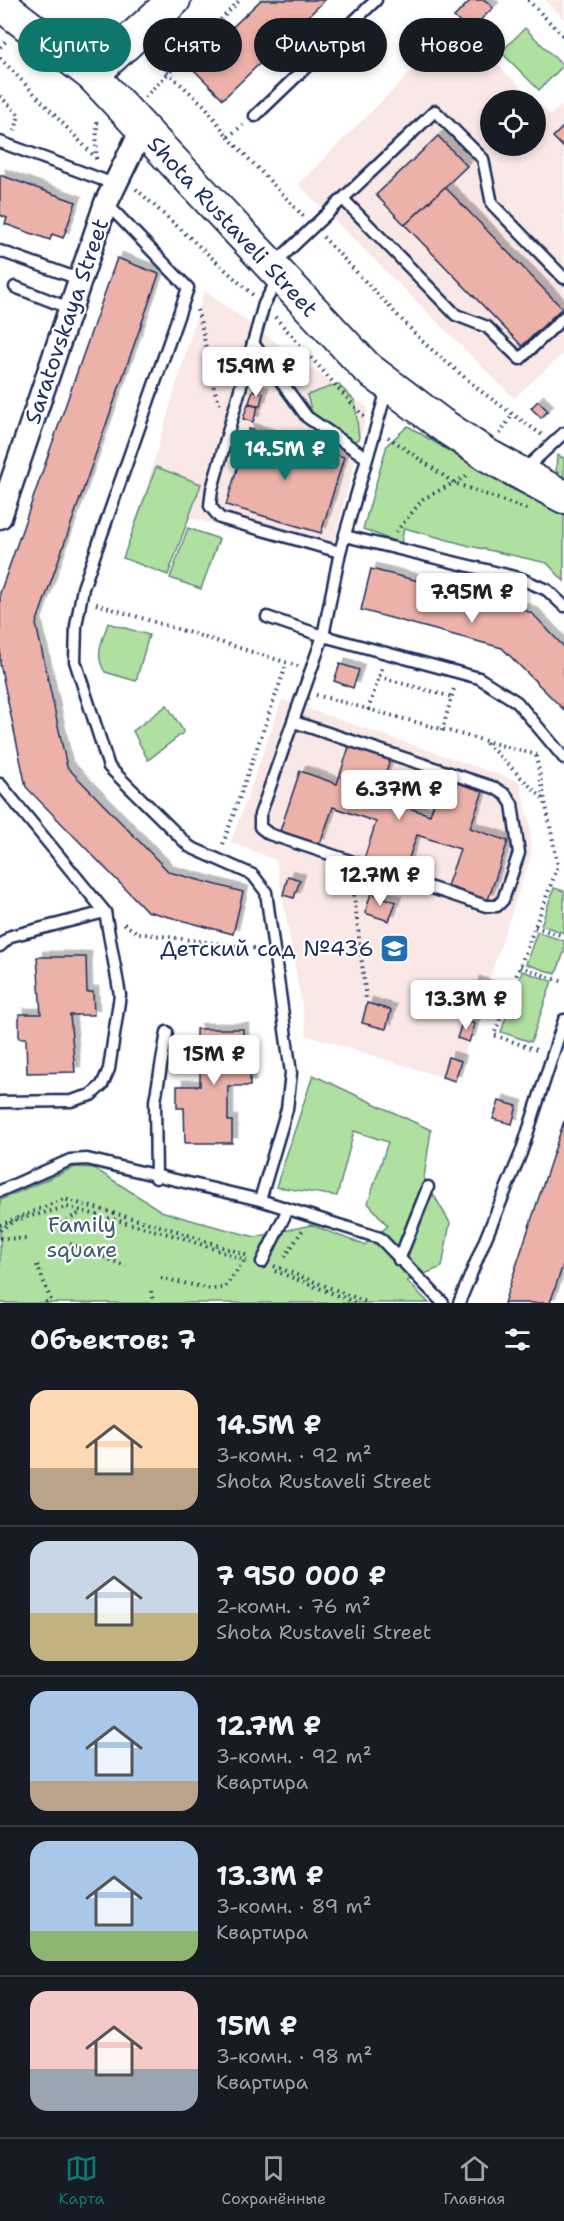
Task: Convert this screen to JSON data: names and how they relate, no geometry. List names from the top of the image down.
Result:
{
  "streets": {
    "street": ["Shota Rustaveli Street", "Saratovskaya Street"]
  },
  "crossings": [
    ["Shota Rustaveli Street", "Saratovskaya Street"]
  ],
  "parks": ["Family square"],
  "places": {
    "school or university": ["Детский сад №436"]
  },
  "page": {
    "chip": [
      "Купить",
      "Снять",
      "Фильтры",
      "Новое"
    ],
    "price": [
      "15.9M ₽",
      "14.5M ₽",
      "7.95M ₽",
      "6.37M ₽",
      "12.7M ₽",
      "13.3M ₽",
      "15M ₽"
    ],
    "heading": "Объектов: 7",
    "list": [
      {
        "name": "14.5M ₽",
        "note": "3-комн. · 92 m² · Shota Rustaveli Street"
      },
      {
        "name": "7 950 000 ₽",
        "note": "2-комн. · 76 m² · Shota Rustaveli Street"
      },
      {
        "name": "12.7M ₽",
        "note": "3-комн. · 92 m² · Квартира"
      },
      {
        "name": "13.3M ₽",
        "note": "3-комн. · 89 m² · Квартира"
      },
      {
        "name": "15M ₽",
        "note": "3-комн. · 98 m² · Квартира"
      }
    ],
    "tabs": ["Карта", "Сохранённые", "Главная"]
  }
}
